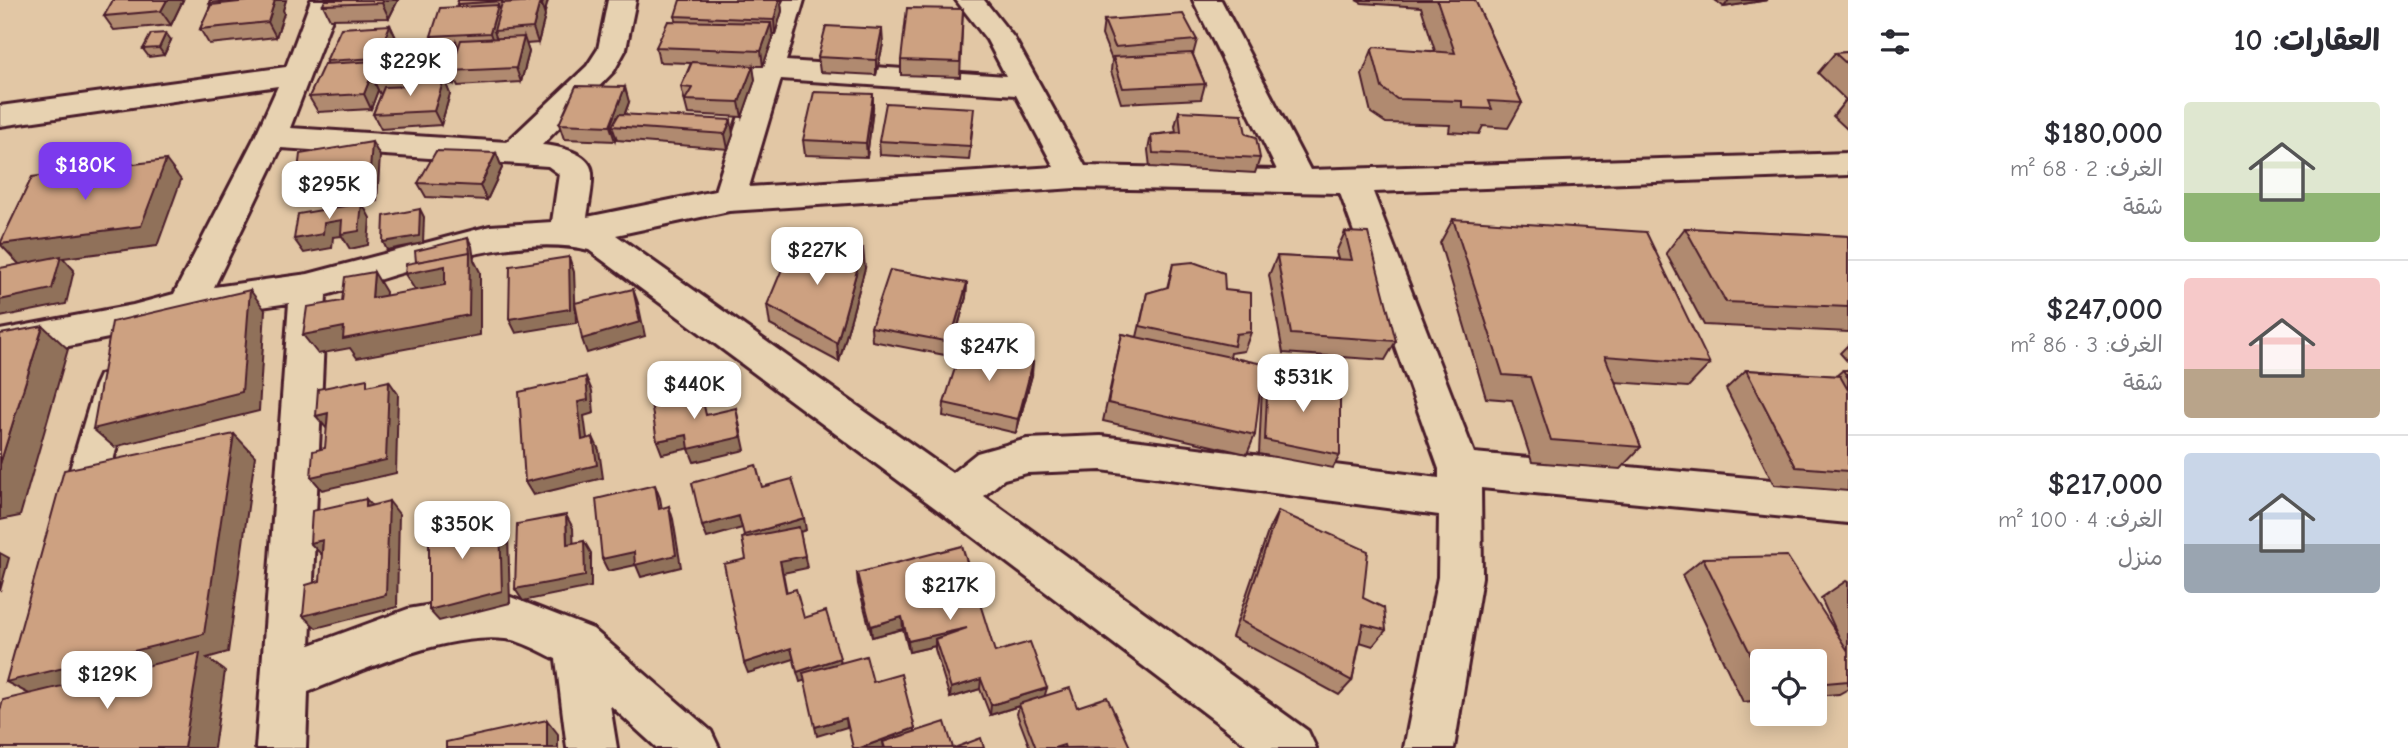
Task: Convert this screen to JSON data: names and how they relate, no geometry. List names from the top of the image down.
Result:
{
  "page": {
    "heading": "العقارات: 10",
    "price": [
      "$229K",
      "$180K",
      "$295K",
      "$227K",
      "$247K",
      "$531K",
      "$440K",
      "$350K",
      "$217K",
      "$129K"
    ],
    "list": [
      {
        "name": "$180,000",
        "note": "الغرف: 2 · 68 m² · شقة"
      },
      {
        "name": "$247,000",
        "note": "الغرف: 3 · 86 m² · شقة"
      },
      {
        "name": "$217,000",
        "note": "الغرف: 4 · 100 m² · منزل"
      }
    ]
  }
}
